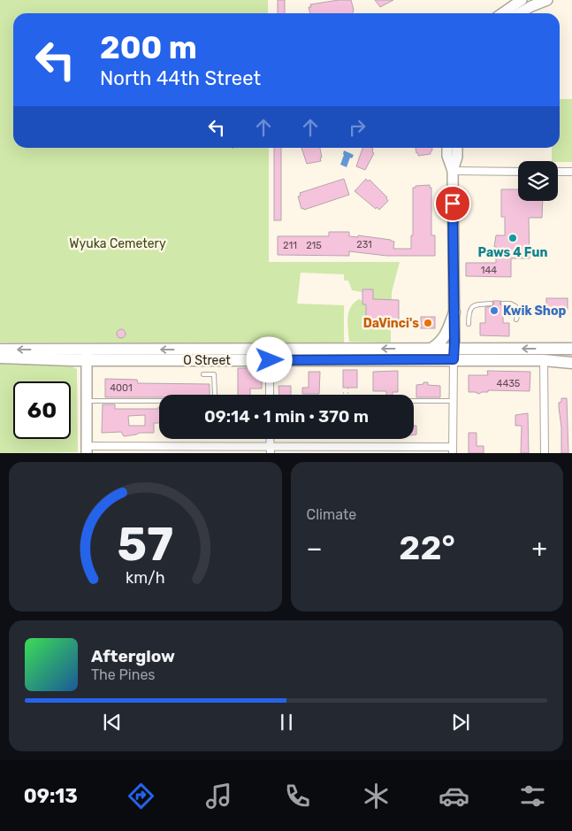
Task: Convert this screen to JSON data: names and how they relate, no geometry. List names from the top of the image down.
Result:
{
  "streets": {
    "main road": ["O Street"]
  },
  "parks": ["Wyuka Cemetery"],
  "places": ["Paws 4 Fun", "Kwik Shop", "DaVinci's"],
  "house_numbers": [
    "231",
    "211",
    "215",
    "144",
    "4435",
    "4001"
  ],
  "page": {
    "turn": ["200 m", "North 44th Street"],
    "limit": "60",
    "trip": "09:14 · 1 min · 370 m",
    "tile": "Climate",
    "heat": ["−", "22°", "+"],
    "song": ["Afterglow", "The Pines"],
    "tabs": "09:13",
    "gauge": ["57", "km/h"]
  }
}
